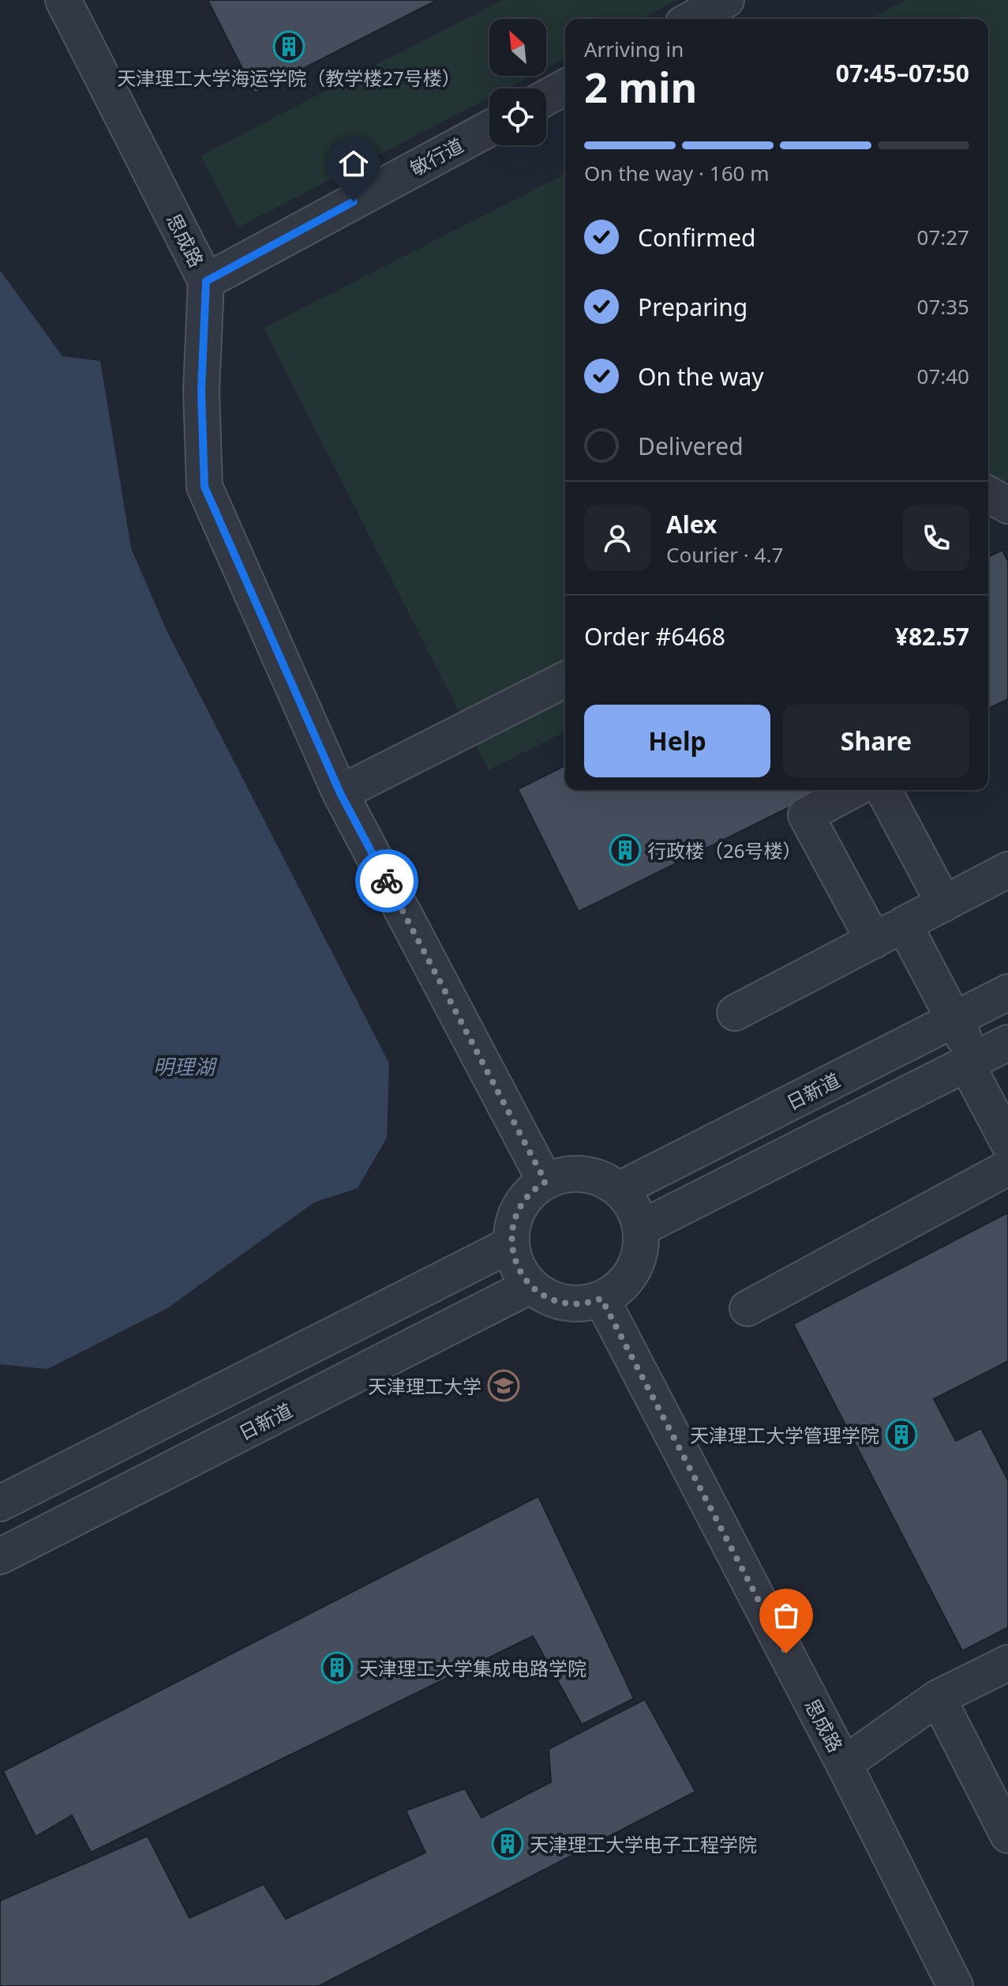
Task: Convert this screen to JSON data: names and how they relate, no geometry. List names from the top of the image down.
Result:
{
  "streets": {
    "street": ["敏行道", "思成路", "日新道"]
  },
  "crossings": [
    ["敏行道", "思成路"],
    ["思成路", "日新道"]
  ],
  "water": ["明理湖"],
  "places": {
    "building": [
      "天津理工大学海运学院（教学楼27号楼）",
      "行政楼（26号楼）",
      "天津理工大学管理学院",
      "天津理工大学集成电路学院",
      "天津理工大学电子工程学院"
    ],
    "school or university": ["天津理工大学"]
  },
  "north": "top left",
  "page": {
    "heading": ["2 min", "Arriving in", "07:45–07:50"],
    "panel": [
      "Alex",
      "Courier · 4.7",
      "Order #6468",
      "¥82.57"
    ],
    "bar": "On the way · 160 m",
    "list": [
      ["Confirmed", "07:27"],
      ["Preparing", "07:35"],
      ["On the way", "07:40"],
      "Delivered"
    ],
    "buttons": ["Help", "Share"]
  }
}
